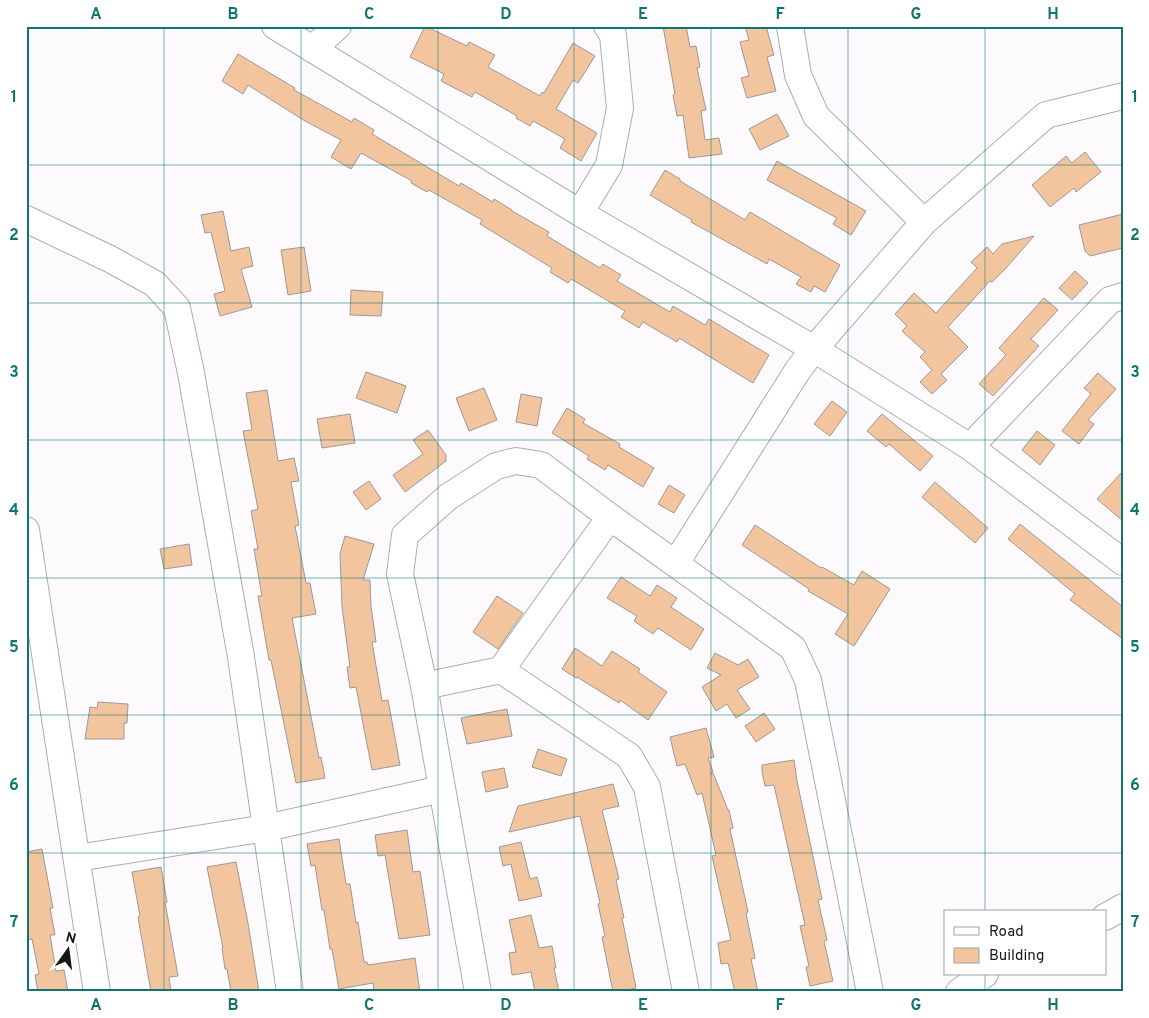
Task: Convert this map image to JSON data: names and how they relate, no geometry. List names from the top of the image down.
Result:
{
  "legend": ["Road", "Building"],
  "north": "top",
  "grid": {
    "columns": [
      "A",
      "B",
      "C",
      "D",
      "E",
      "F",
      "G",
      "H"
    ],
    "rows": [
      "1",
      "2",
      "3",
      "4",
      "5",
      "6",
      "7"
    ]
  }
}
